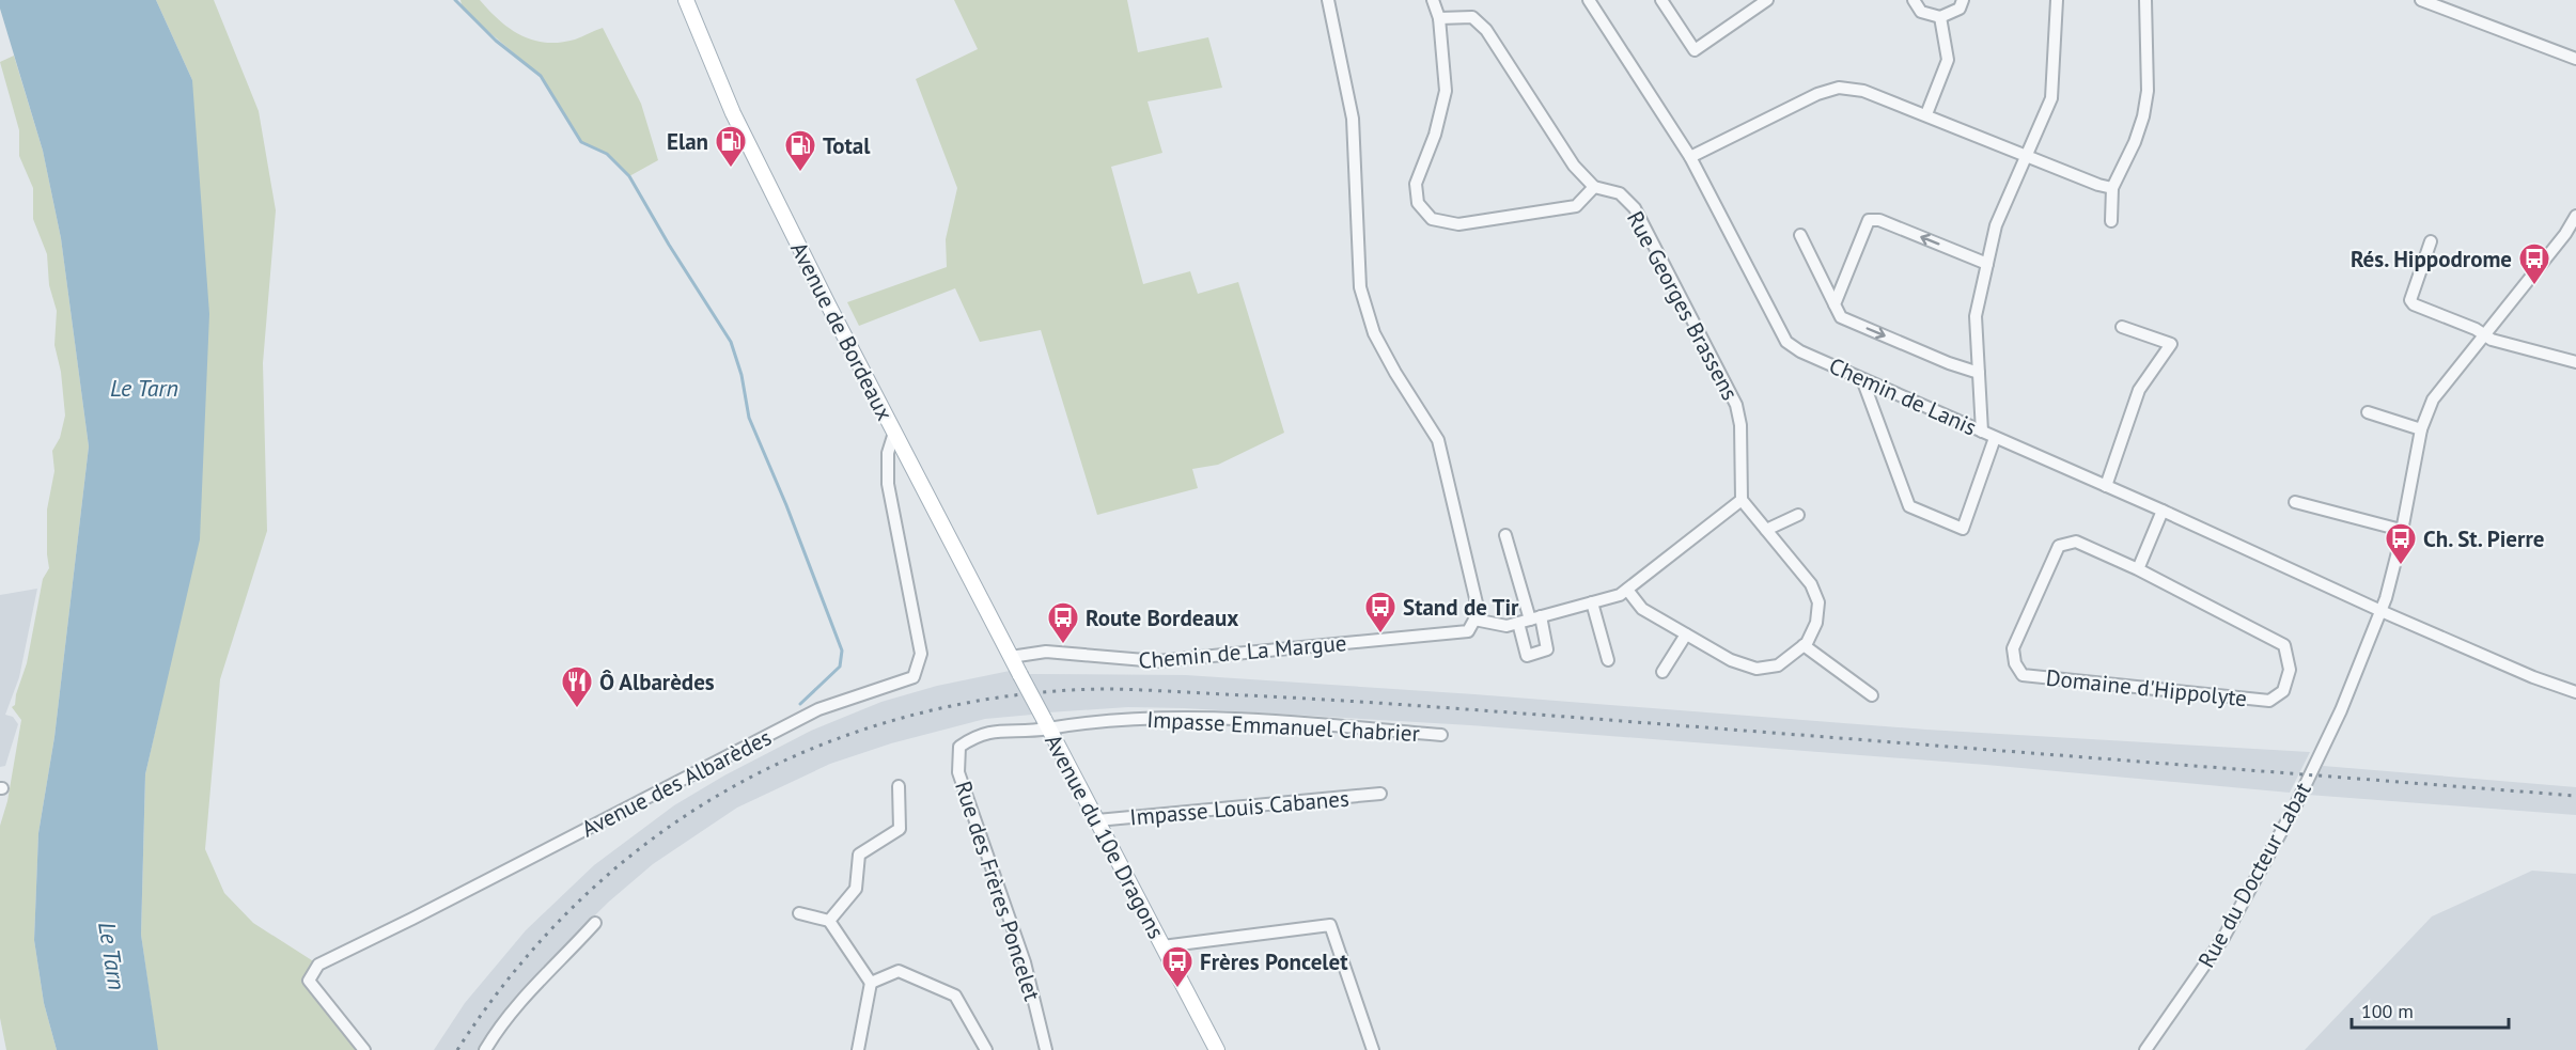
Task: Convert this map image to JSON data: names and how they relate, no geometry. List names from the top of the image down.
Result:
{
  "streets": {
    "main road": ["Avenue de Bordeaux", "Avenue du 10e Dragons"],
    "street": [
      "Rue Georges Brassens",
      "Chemin de Lanis",
      "Chemin de La Margue",
      "Domaine d'Hippolyte",
      "Impasse Emmanuel Chabrier",
      "Avenue des Albarèdes",
      "Impasse Louis Cabanes",
      "Rue du Docteur Labat",
      "Rue des Frères Poncelet"
    ]
  },
  "crossings": [
    ["Avenue de Bordeaux", "Chemin de La Margue"],
    ["Avenue de Bordeaux", "Avenue des Albarèdes"],
    ["Avenue de Bordeaux", "Avenue du 10e Dragons"],
    ["Chemin de Lanis", "Rue du Docteur Labat"],
    ["Chemin de La Margue", "Avenue du 10e Dragons"],
    ["Impasse Emmanuel Chabrier", "Avenue du 10e Dragons"],
    ["Impasse Emmanuel Chabrier", "Rue des Frères Poncelet"],
    ["Impasse Louis Cabanes", "Avenue du 10e Dragons"],
    ["Avenue du 10e Dragons", "Rue des Frères Poncelet"]
  ],
  "water": ["Le Tarn"],
  "places": {
    "fuel station": ["Elan", "Total"],
    "bus stop": [
      "Rés. Hippodrome",
      "Ch. St. Pierre",
      "Stand de Tir",
      "Route Bordeaux",
      "Frères Poncelet"
    ],
    "restaurant": ["Ô Albarèdes"]
  },
  "scale_bar": "100 m"
}
